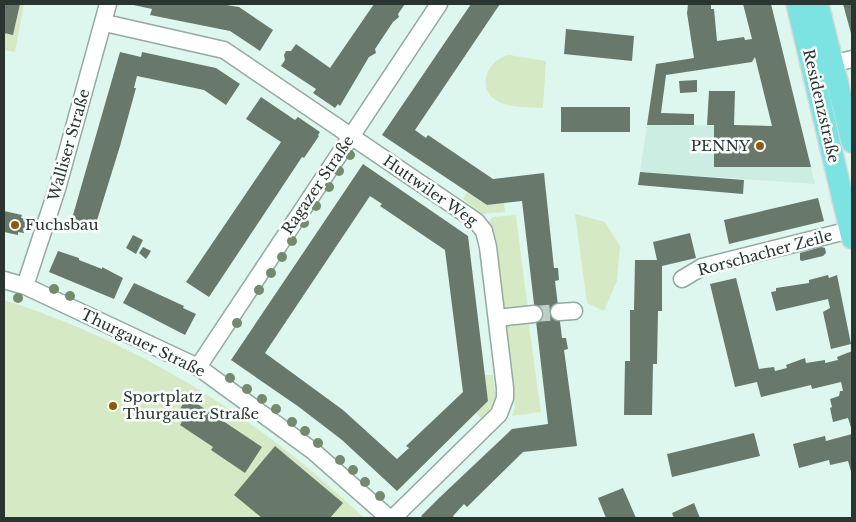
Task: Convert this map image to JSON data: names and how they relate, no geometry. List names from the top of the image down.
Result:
{
  "streets": {
    "main road": ["Residenzstraße"],
    "street": [
      "Walliser Straße",
      "Ragazer Straße",
      "Huttwiler Weg",
      "Rorschacher Zeile",
      "Thurgauer Straße"
    ]
  },
  "crossings": [
    ["Residenzstraße", "Rorschacher Zeile"],
    ["Walliser Straße", "Huttwiler Weg"],
    ["Walliser Straße", "Thurgauer Straße"],
    ["Ragazer Straße", "Huttwiler Weg"],
    ["Ragazer Straße", "Thurgauer Straße"]
  ],
  "places": ["PENNY", "Fuchsbau", "Sportplatz Thurgauer Straße"]
}
